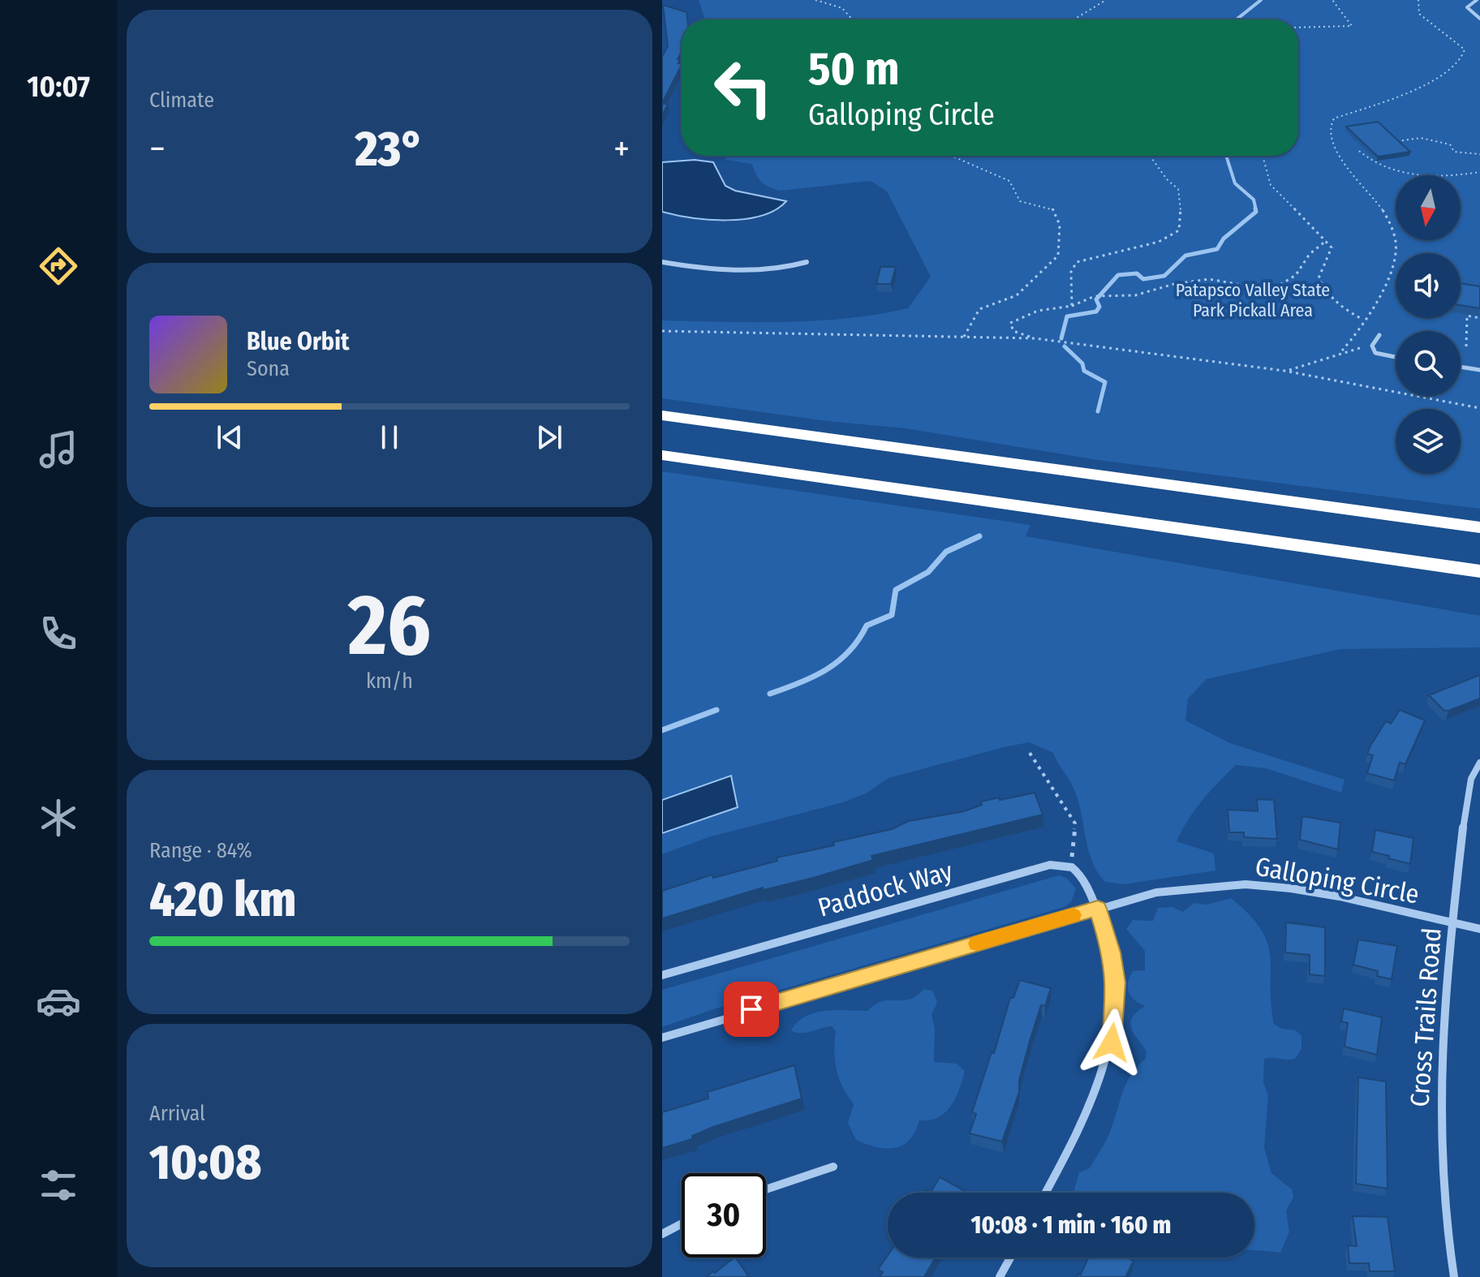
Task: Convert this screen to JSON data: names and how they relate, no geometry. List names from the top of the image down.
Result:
{
  "streets": {
    "street": ["Galloping Circle", "Paddock Way", "Cross Trails Road"]
  },
  "crossings": [
    ["Galloping Circle", "Cross Trails Road"]
  ],
  "parks": ["Patapsco Valley State Park Pickall Area"],
  "north": "bottom",
  "page": {
    "tabs": "10:07",
    "tile": [
      "Climate",
      ["26", "km/h"],
      ["Range · 84%", "420 km"],
      ["Arrival", "10:08"]
    ],
    "turn": ["50 m", "Galloping Circle"],
    "heat": ["−", "23°", "+"],
    "song": ["Blue Orbit", "Sona"],
    "limit": "30",
    "trip": "10:08 · 1 min · 160 m"
  }
}
